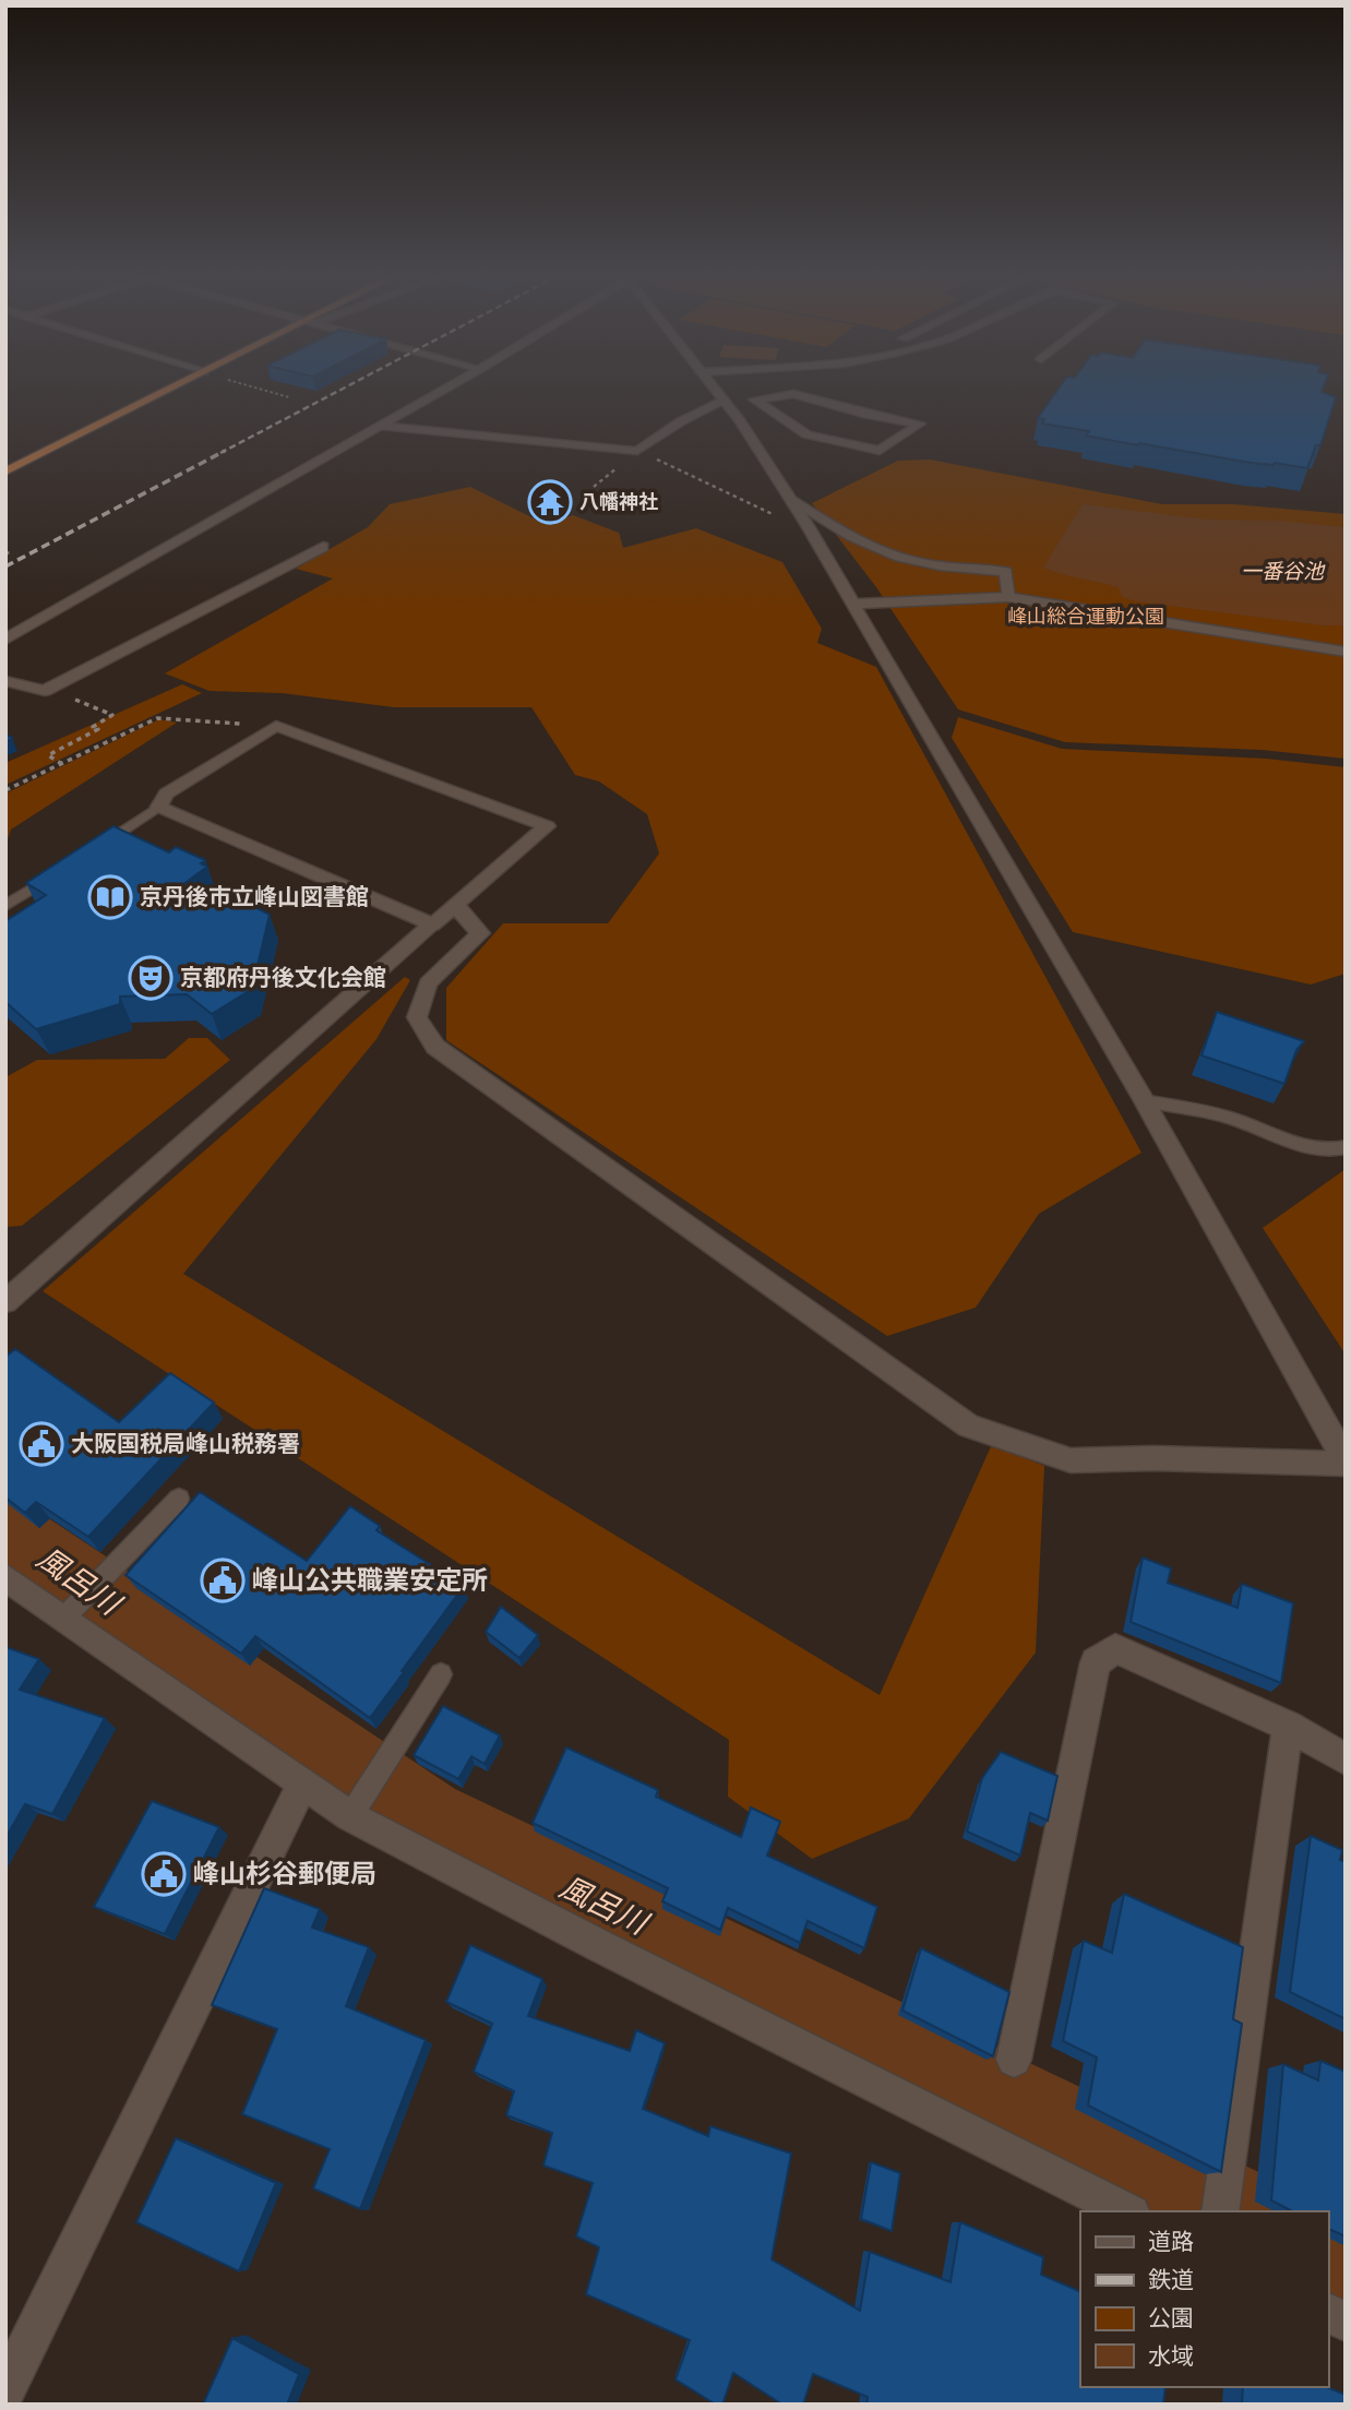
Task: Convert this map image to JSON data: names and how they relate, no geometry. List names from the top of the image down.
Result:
{
  "water": ["一番谷池", "風呂川"],
  "parks": ["峰山総合運動公園"],
  "places": {
    "temple": ["八幡神社"],
    "library": ["京丹後市立峰山図書館"],
    "theatre": ["京都府丹後文化会館"],
    "public building": ["大阪国税局峰山税務署", "峰山公共職業安定所", "峰山杉谷郵便局"]
  },
  "legend": [
    "道路",
    "鉄道",
    "公園",
    "水域"
  ]
}
